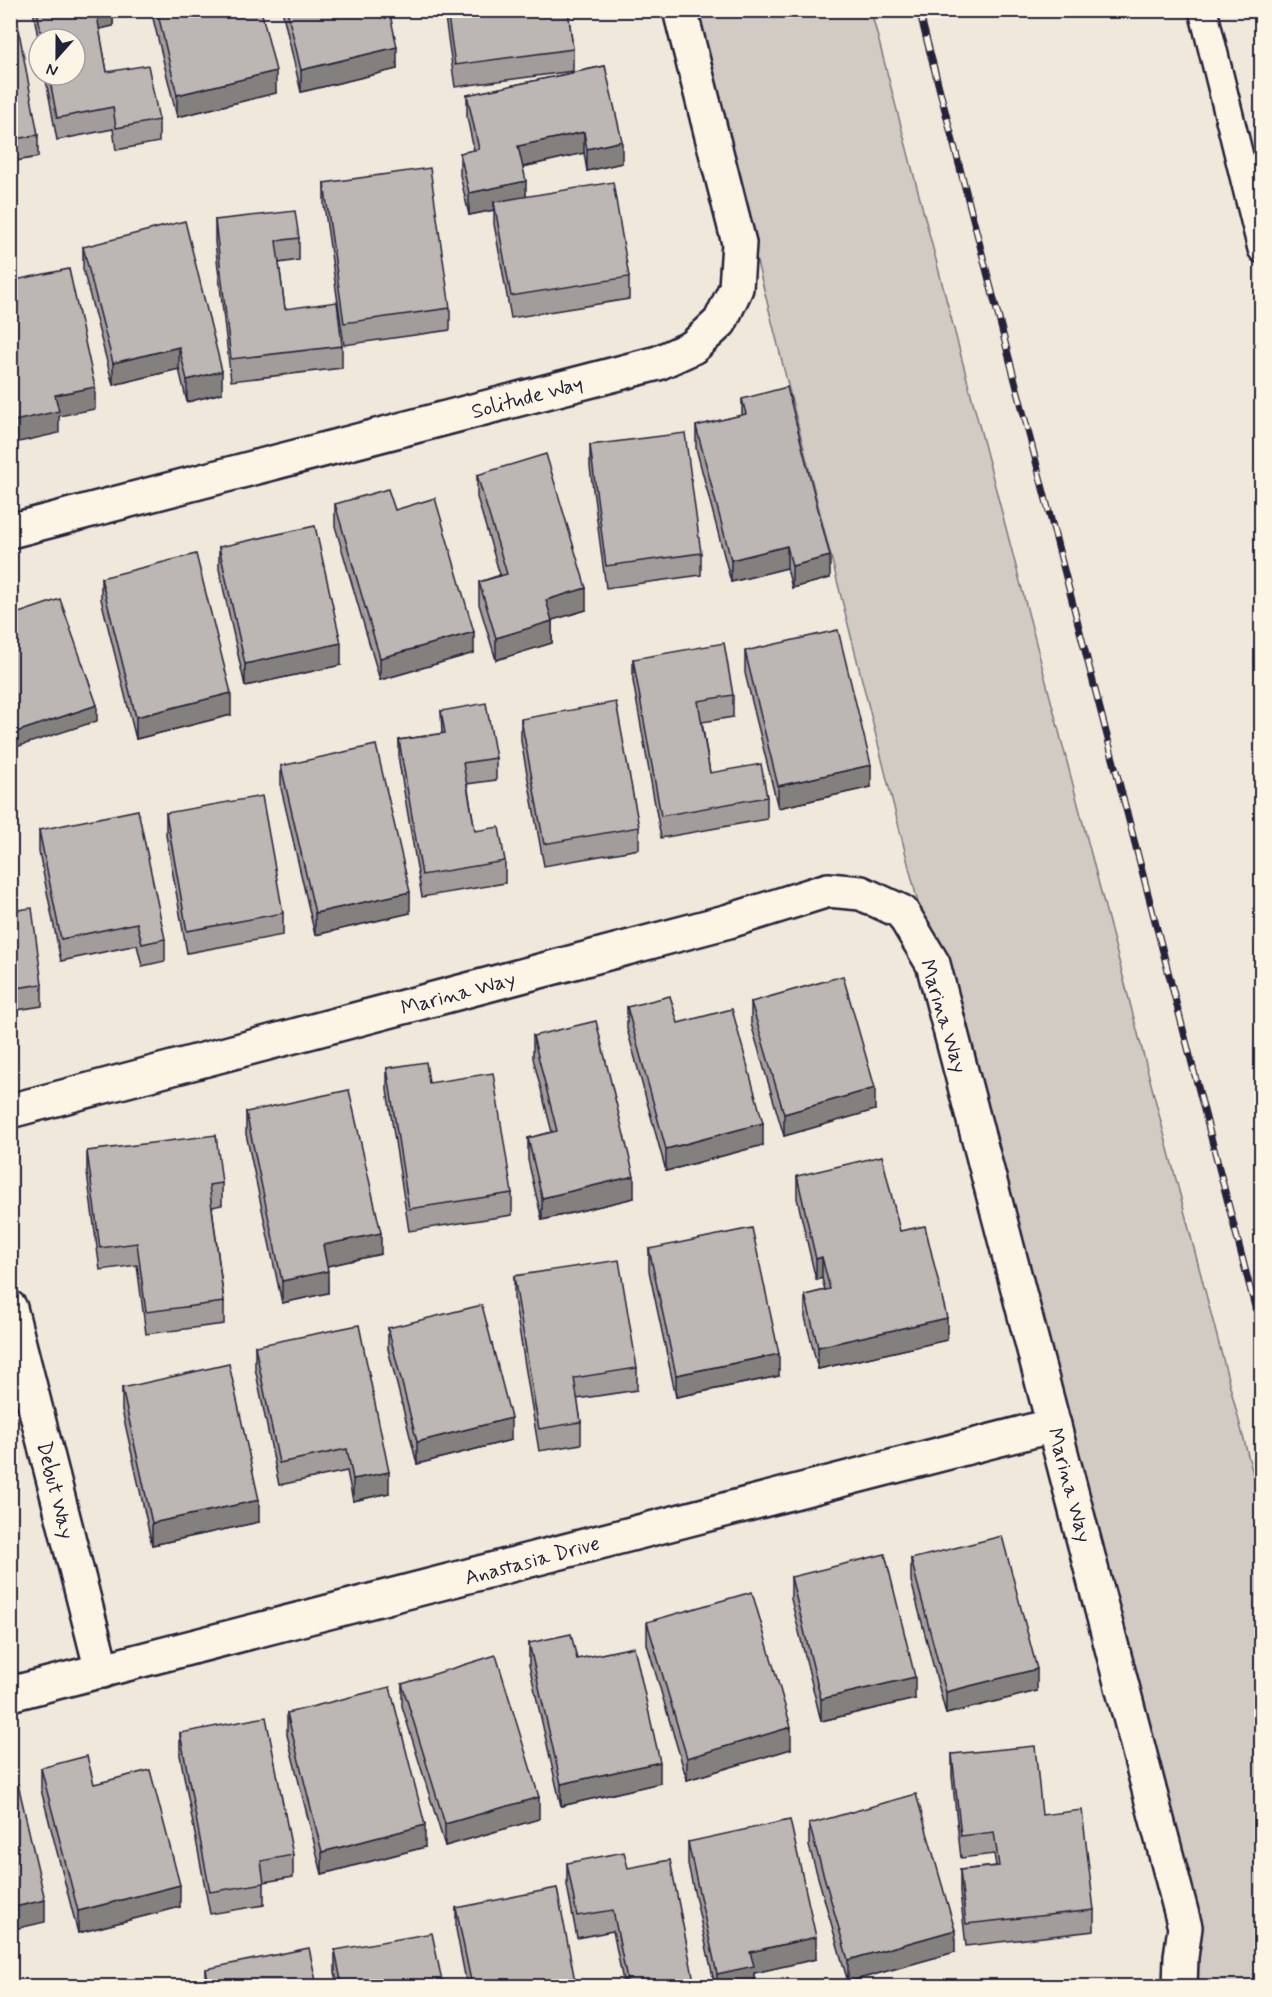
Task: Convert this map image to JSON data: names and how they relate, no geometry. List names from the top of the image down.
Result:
{
  "streets": {
    "street": [
      "Solitude Way",
      "Marina Way",
      "Debut Way",
      "Anastasia Drive"
    ]
  },
  "crossings": [
    ["Marina Way", "Anastasia Drive"],
    ["Debut Way", "Anastasia Drive"]
  ],
  "north": "bottom"
}
